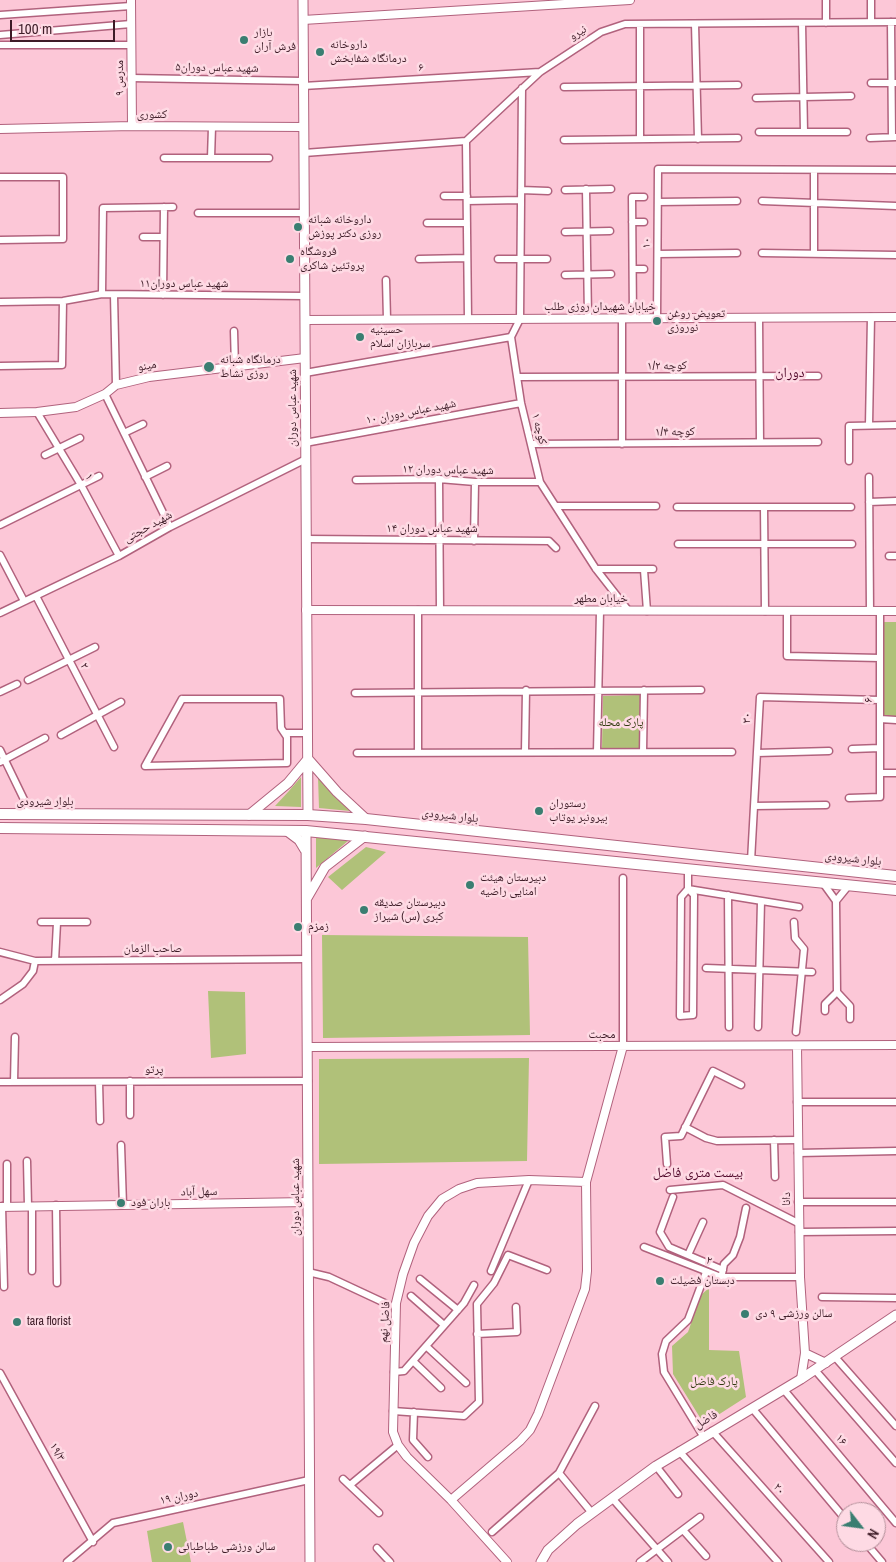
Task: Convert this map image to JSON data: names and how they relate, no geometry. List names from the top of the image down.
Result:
{
  "streets": {
    "main road": ["شهید عباس دوران", "بلوار شیرودی", "فاضل"],
    "street": [
      "نیرو",
      "شهید عباس دوران۵",
      "۶",
      "مدرس ۹",
      "کشوری",
      "۱۰",
      "شهید عباس دوران۱۱",
      "خیابان شهیدان روزی طلب",
      "مینو",
      "کوچه ۱/۲",
      "شهید عباس دوران ۱۰",
      "کوچه ۱",
      "کوچه ۱/۴",
      "شهید عباس دوران ۱۲",
      "۱",
      "شهید حجتی",
      "شهید عباس دوران ۱۴",
      "خیابان مطهر",
      "۲",
      "۳۰",
      "صاحب الزمان",
      "محبت",
      "پرتو",
      "سهل آباد",
      "دانا",
      "فاضل نهم",
      "۱۶",
      "۱۹/۳",
      "۲۰",
      "دوران ۱۹"
    ]
  },
  "crossings": [
    ["نیرو", "۶"],
    ["شهید عباس دوران۵", "۶"],
    ["شهید عباس دوران۵", "مدرس ۹"],
    ["شهید عباس دوران۵", "شهید عباس دوران"],
    ["۶", "شهید عباس دوران"],
    ["۶", "خیابان مطهر"],
    ["۶", "۳۰"],
    ["مدرس ۹", "کشوری"],
    ["کشوری", "شهید عباس دوران"],
    ["۱۰", "خیابان شهیدان روزی طلب"],
    ["شهید عباس دوران۱۱", "شهید عباس دوران"],
    ["خیابان شهیدان روزی طلب", "شهید عباس دوران"],
    ["مینو", "شهید عباس دوران"],
    ["مینو", "۱"],
    ["کوچه ۱/۲", "کوچه ۱"],
    ["شهید عباس دوران", "شهید عباس دوران ۱۰"],
    ["شهید عباس دوران", "شهید حجتی"],
    ["شهید عباس دوران", "شهید عباس دوران ۱۴"],
    ["شهید عباس دوران", "خیابان مطهر"],
    ["شهید عباس دوران", "بلوار شیرودی"],
    ["شهید عباس دوران", "صاحب الزمان"],
    ["شهید عباس دوران", "محبت"],
    ["شهید عباس دوران", "پرتو"],
    ["شهید عباس دوران", "سهل آباد"],
    ["شهید عباس دوران", "دوران ۱۹"],
    ["شهید عباس دوران ۱۰", "کوچه ۱"],
    ["کوچه ۱", "کوچه ۱/۴"],
    ["کوچه ۱", "شهید عباس دوران ۱۲"],
    ["کوچه ۱", "خیابان مطهر"],
    ["۱", "شهید حجتی"],
    ["شهید حجتی", "۲"],
    ["۲", "دانا"],
    ["۲", "۲۰"],
    ["۳۰", "بلوار شیرودی"],
    ["محبت", "دانا"],
    ["دانا", "فاضل"],
    ["فاضل", "۱۶"],
    ["فاضل", "۲۰"],
    ["۱۹/۳", "دوران ۱۹"]
  ],
  "districts": ["دوران", "بیست متری فاضل"],
  "parks": ["پارک محله", "پارک فاضل"],
  "places": [
    "بازار فرش آران",
    "داروخانه درمانگاه شفابخش",
    "داروخانه شبانه روزی دکتر پوزش",
    "فروشگاه پروتئین شاکری",
    "تعویض روغن نوروزی",
    "حسینیه سربازان اسلام",
    "درمانگاه شبانه روزی نشاط",
    "رستوران بیرونبر یوتاب",
    "دبیرستان هیئت امنایی راضیه",
    "دبیرستان صدیقه کبری (س) شیراز",
    "زمزم",
    "باران فود",
    "دبستان فضیلت",
    "سالن ورزشی ۹ دی",
    "tara florist",
    "سالن ورزشی طباطبائی"
  ],
  "scale_bar": "100 m",
  "north": "bottom right"
}
